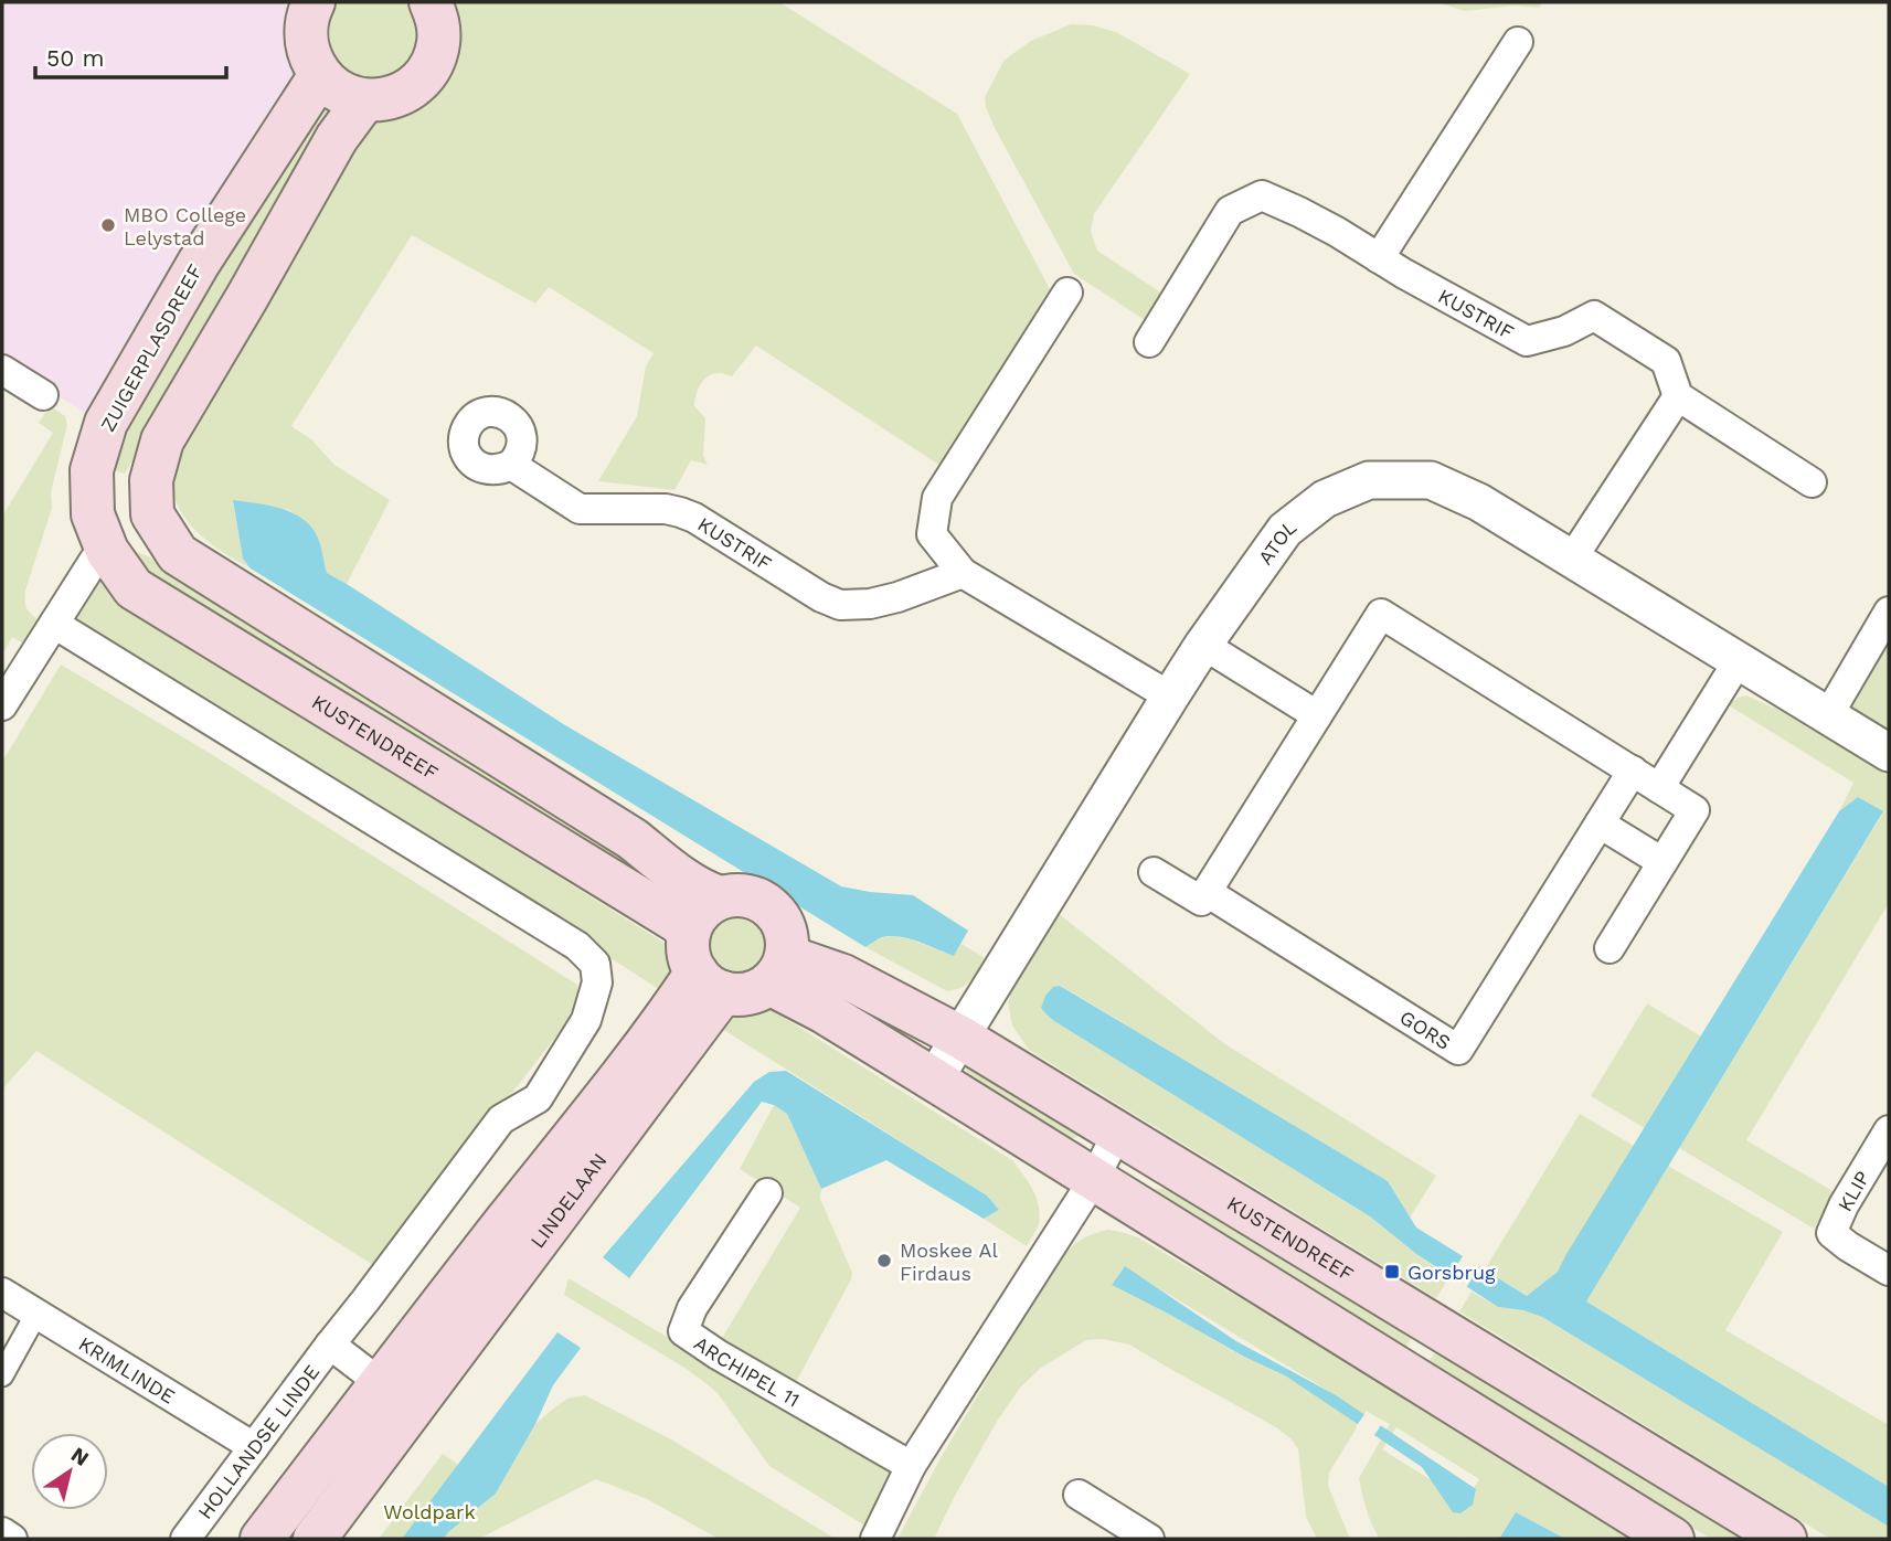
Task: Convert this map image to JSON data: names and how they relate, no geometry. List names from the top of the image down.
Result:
{
  "streets": {
    "main road": ["ZUIGERPLASDREEF", "KUSTENDREEF", "LINDELAAN"],
    "street": [
      "KUSTRIF",
      "ATOL",
      "GORS",
      "KLIP",
      "KRIMLINDE",
      "ARCHIPEL 11",
      "HOLLANDSE LINDE"
    ]
  },
  "crossings": [
    ["ZUIGERPLASDREEF", "KUSTENDREEF"],
    ["ATOL", "KUSTENDREEF"],
    ["KUSTENDREEF", "LINDELAAN"],
    ["KRIMLINDE", "HOLLANDSE LINDE"]
  ],
  "parks": ["Woldpark"],
  "places": {
    "other": ["MBO College Lelystad", "Moskee Al Firdaus"],
    "transit": ["Gorsbrug"]
  },
  "scale_bar": "50 m",
  "north": "top right"
}
